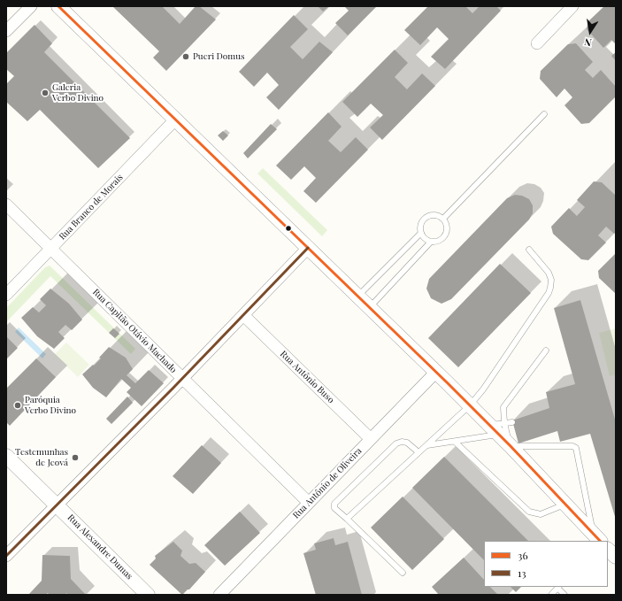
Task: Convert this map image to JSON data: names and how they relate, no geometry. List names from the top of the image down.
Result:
{
  "streets": {
    "street": [
      "Rua Branco de Morais",
      "Rua Capitão Otávio Machado",
      "Rua Antônio Buso",
      "Rua Antônio de Oliveira",
      "Rua Alexandre Dumas"
    ]
  },
  "crossings": [
    ["Rua Branco de Morais", "Rua Capitão Otávio Machado"],
    ["Rua Capitão Otávio Machado", "Rua Antônio de Oliveira"],
    ["Rua Antônio Buso", "Rua Antônio de Oliveira"]
  ],
  "places": [
    "Pueri Domus",
    "Galeria Verbo Divino",
    "Paróquia Verbo Divino",
    "Testemunhas de Jeová"
  ],
  "lines": ["transit line 36", "transit line 13"],
  "legend": ["36", "13"],
  "north": "bottom"
}
